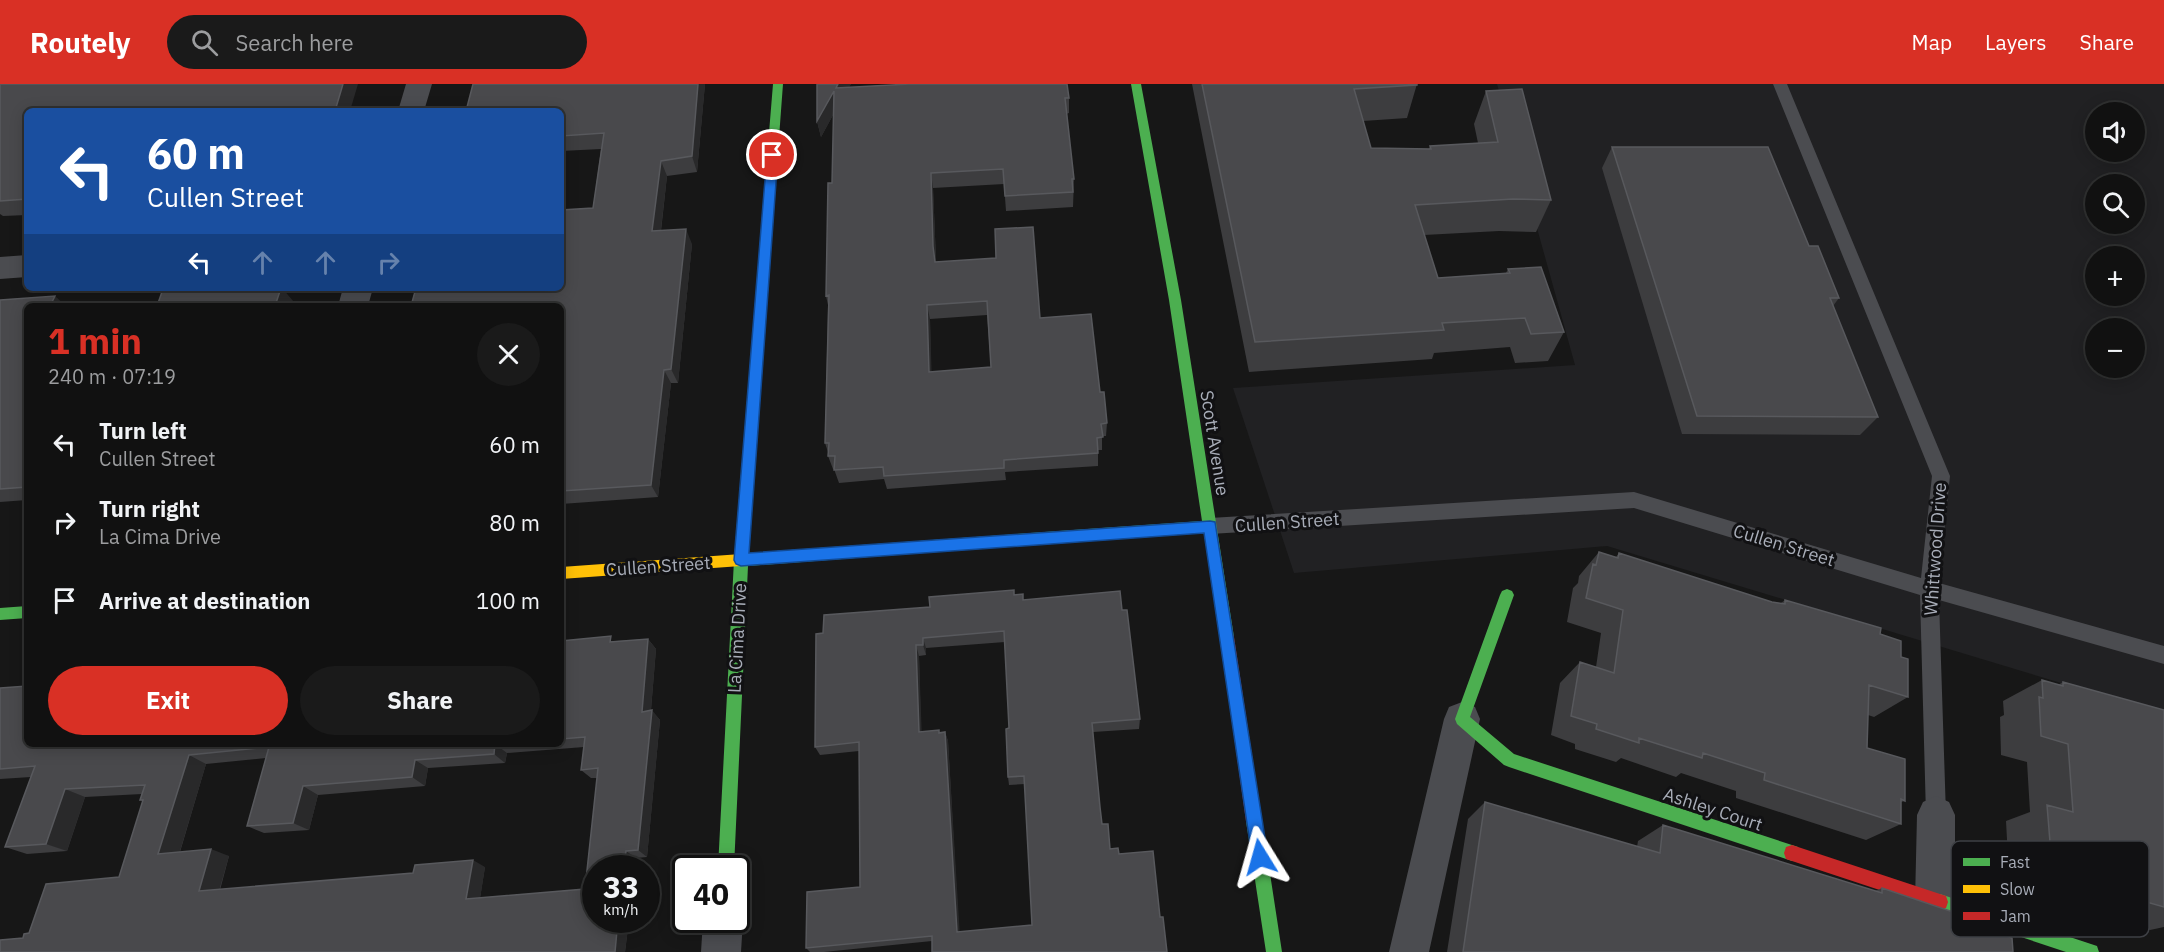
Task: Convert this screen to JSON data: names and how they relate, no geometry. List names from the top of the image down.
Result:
{
  "streets": {
    "street": [
      "Scott Avenue",
      "Cullen Street",
      "Whittwood Drive",
      "La Cima Drive",
      "Ashley Court"
    ]
  },
  "crossings": [
    ["Scott Avenue", "Cullen Street"],
    ["Cullen Street", "Whittwood Drive"],
    ["Cullen Street", "La Cima Drive"],
    ["Whittwood Drive", "Ashley Court"]
  ],
  "legend": ["Fast", "Slow", "Jam"],
  "page": {
    "header": "Routely",
    "search": "Search here",
    "nav": ["Map", "Layers", "Share"],
    "map_buttons": ["+", "−"],
    "turn": ["60 m", "Cullen Street"],
    "heading": ["1 min", "240 m · 07:19"],
    "list": [
      {
        "name": "Turn left",
        "note": "Cullen Street",
        "value": "60 m"
      },
      {
        "name": "Turn right",
        "note": "La Cima Drive",
        "value": "80 m"
      },
      {
        "name": "Arrive at destination",
        "value": "100 m"
      }
    ],
    "buttons": ["Exit", "Share"],
    "speed": "33 km/h",
    "limit": "40"
  }
}
